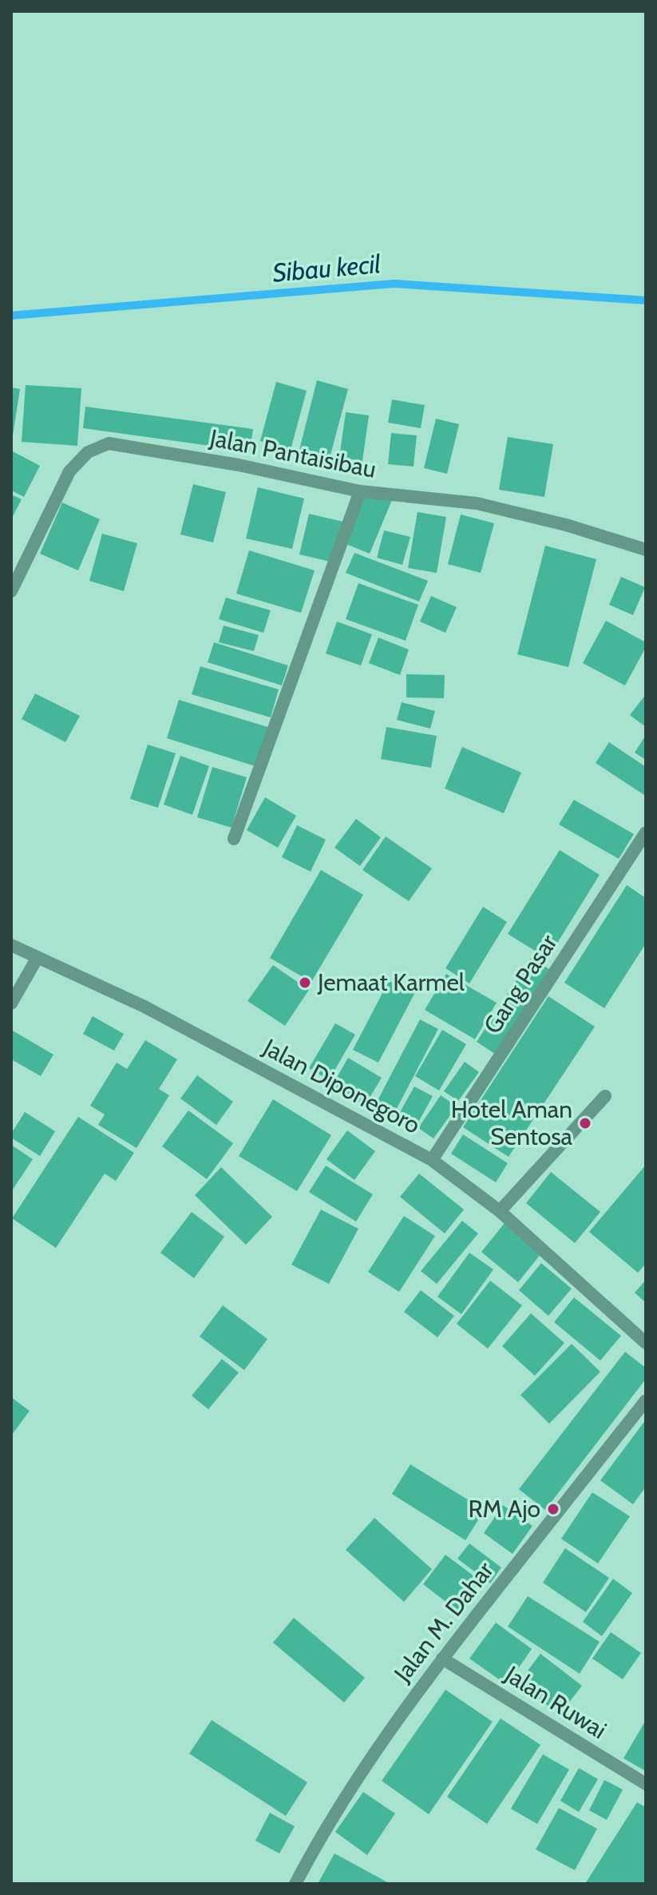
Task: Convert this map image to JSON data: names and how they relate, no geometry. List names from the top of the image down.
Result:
{
  "streets": {
    "street": [
      "Jalan Pantaisibau",
      "Gang Pasar",
      "Jalan Diponegoro",
      "Jalan M. Dahar",
      "Jalan Ruwai"
    ]
  },
  "crossings": [
    ["Gang Pasar", "Jalan Diponegoro"],
    ["Jalan M. Dahar", "Jalan Ruwai"]
  ],
  "water": ["Sibau kecil"],
  "places": ["Jemaat Karmel", "Hotel Aman Sentosa", "RM Ajo"]
}
